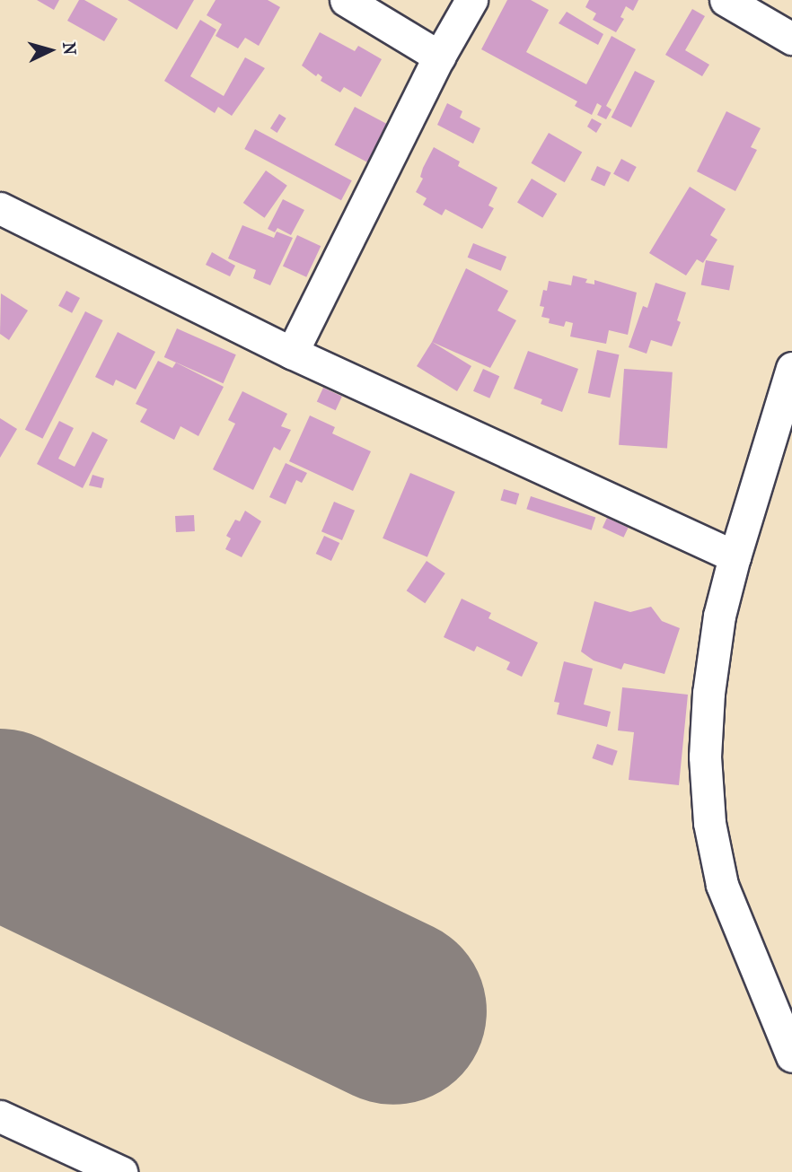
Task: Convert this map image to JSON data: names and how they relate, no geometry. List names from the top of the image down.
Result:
{
  "north": "right"
}
